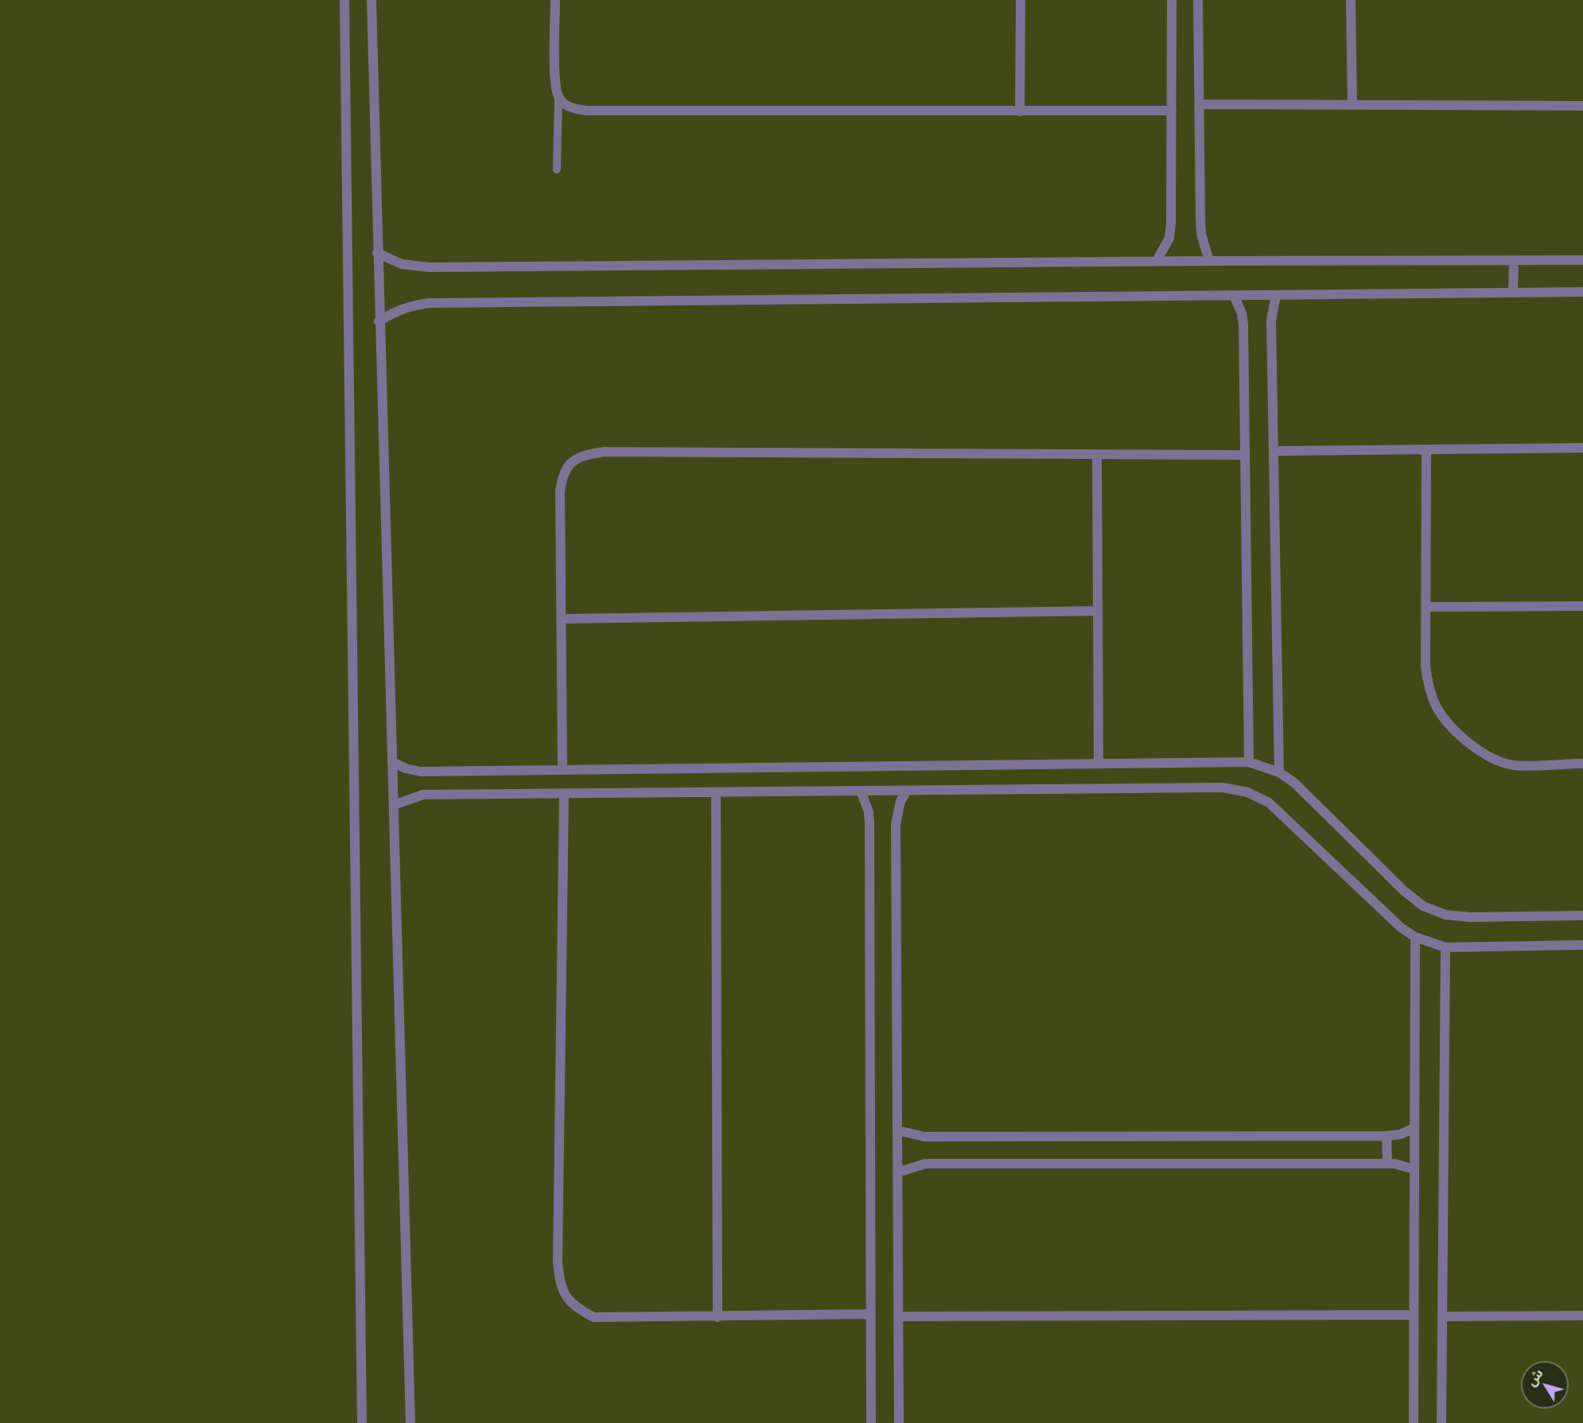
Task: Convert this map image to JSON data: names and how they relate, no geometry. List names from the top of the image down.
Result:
{
  "north": "top left"
}
